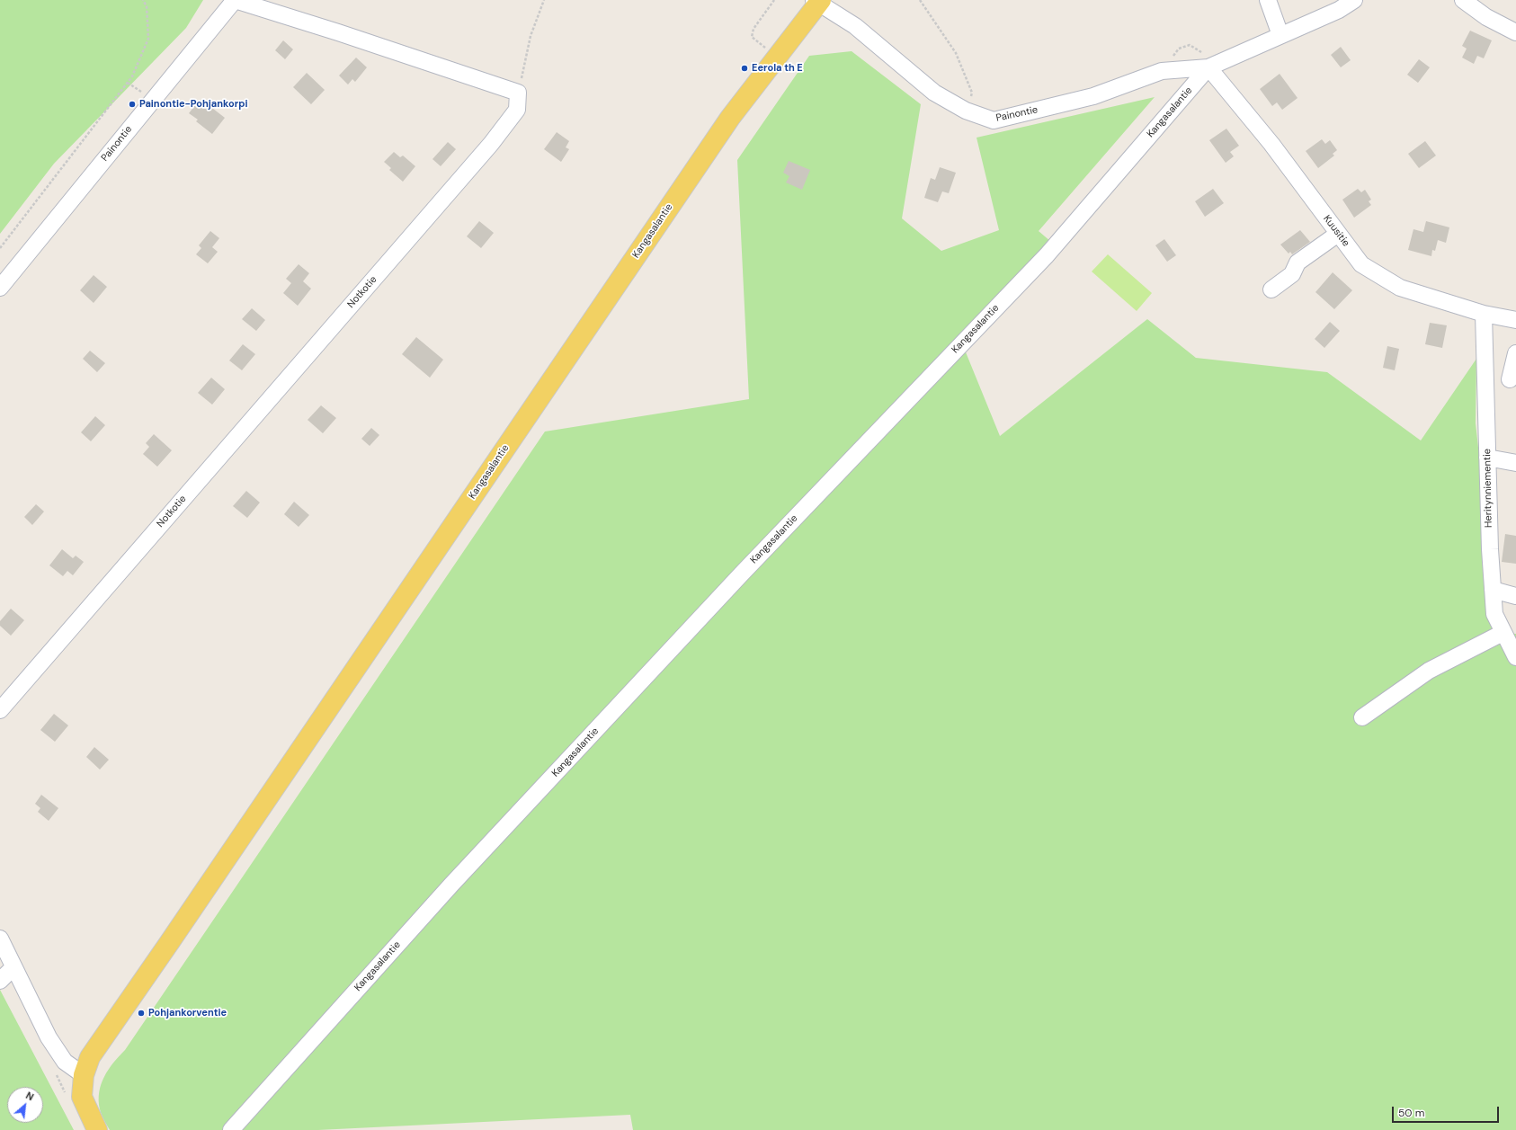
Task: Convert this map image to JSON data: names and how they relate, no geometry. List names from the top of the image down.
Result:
{
  "streets": {
    "main road": ["Kangasalantie"],
    "street": [
      "Painontie",
      "Kuusitie",
      "Notkotie",
      "Heritynniementie"
    ]
  },
  "crossings": [
    ["Kangasalantie", "Painontie"],
    ["Kangasalantie", "Kuusitie"],
    ["Painontie", "Kuusitie"],
    ["Kuusitie", "Heritynniementie"]
  ],
  "places": ["Eerola th E", "Painontie-Pohjankorpi", "Pohjankorventie"],
  "scale_bar": "50 m",
  "north": "top right"
}
